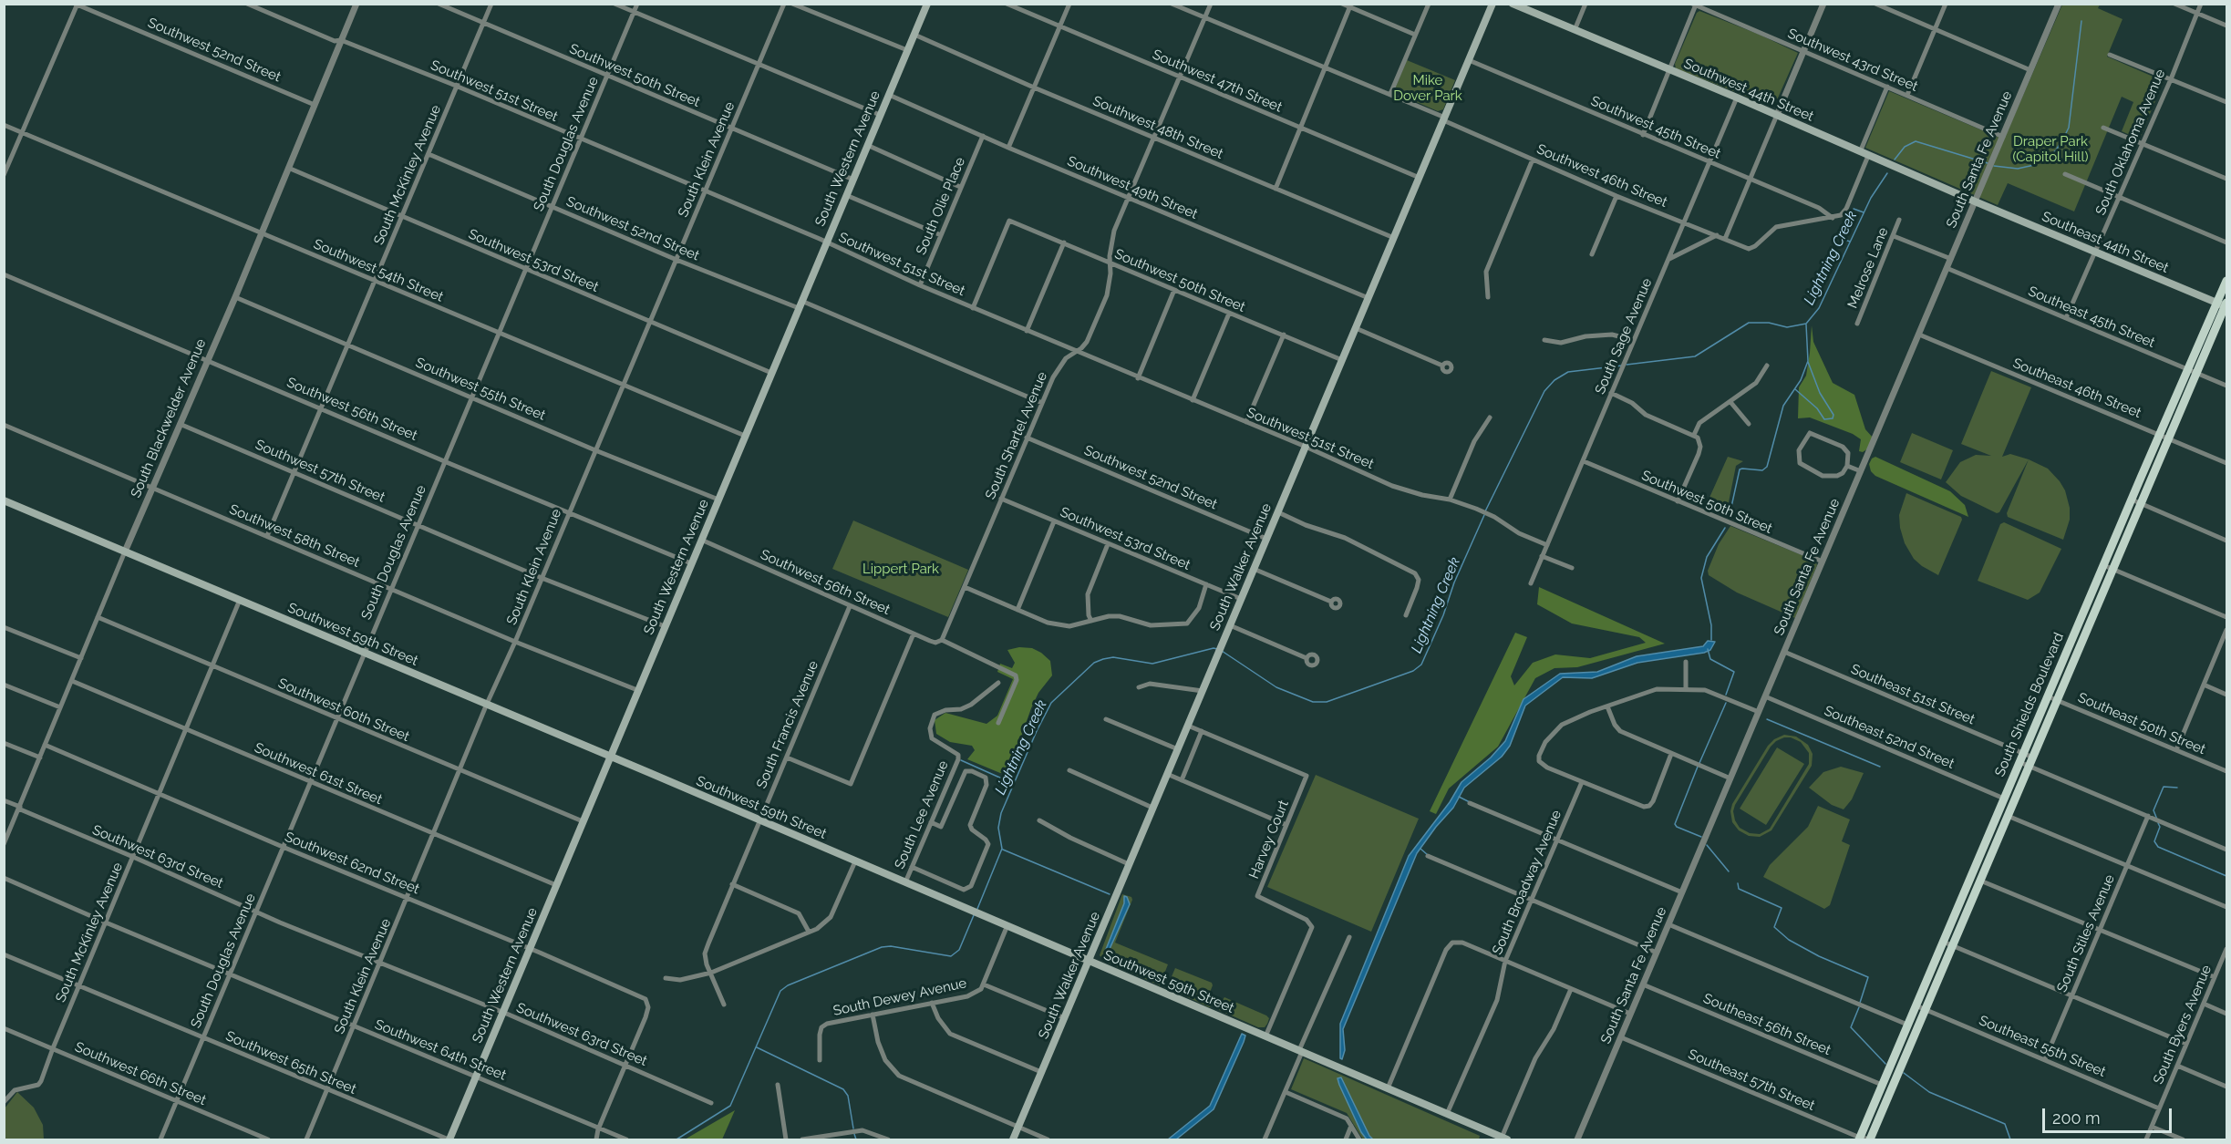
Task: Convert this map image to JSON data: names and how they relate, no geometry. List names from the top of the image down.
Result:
{
  "streets": {
    "main road": [
      "Southwest 44th Street",
      "South Western Avenue",
      "Southeast 44th Street",
      "South Walker Avenue",
      "Southwest 59th Street",
      "South Shields Boulevard"
    ],
    "street": [
      "Southwest 52nd Street",
      "Southwest 43rd Street",
      "Southwest 50th Street",
      "Southwest 47th Street",
      "Southwest 51st Street",
      "Southwest 48th Street",
      "Southwest 45th Street",
      "South Oklahoma Avenue",
      "South Douglas Avenue",
      "South Klein Avenue",
      "South Santa Fe Avenue",
      "South McKinley Avenue",
      "Southwest 46th Street",
      "Southwest 49th Street",
      "South Olie Place",
      "Southwest 53rd Street",
      "Melrose Lane",
      "Southwest 54th Street",
      "Southeast 45th Street",
      "South Sage Avenue",
      "Southeast 46th Street",
      "Southwest 55th Street",
      "Southwest 56th Street",
      "South Blackwelder Avenue",
      "South Shartel Avenue",
      "Southwest 57th Street",
      "Southwest 58th Street",
      "Southeast 51st Street",
      "Southwest 60th Street",
      "Southeast 50th Street",
      "South Francis Avenue",
      "Southeast 52nd Street",
      "Southwest 61st Street",
      "South Lee Avenue",
      "Harvey Court",
      "Southwest 63rd Street",
      "Southwest 62nd Street",
      "South Broadway Avenue",
      "South Stiles Avenue",
      "South Dewey Avenue",
      "Southeast 56th Street",
      "South Byers Avenue",
      "Southeast 55th Street",
      "Southwest 64th Street",
      "Southwest 65th Street",
      "Southwest 66th Street",
      "Southeast 57th Street"
    ]
  },
  "crossings": [
    ["Southwest 52nd Street", "South Douglas Avenue"],
    ["Southwest 52nd Street", "South Western Avenue"],
    ["Southwest 52nd Street", "South Klein Avenue"],
    ["Southwest 52nd Street", "South McKinley Avenue"],
    ["Southwest 52nd Street", "South Blackwelder Avenue"],
    ["Southwest 52nd Street", "South Shartel Avenue"],
    ["Southwest 52nd Street", "South Walker Avenue"],
    ["Southwest 43rd Street", "South Santa Fe Avenue"],
    ["Southwest 50th Street", "Southwest 51st Street"],
    ["Southwest 50th Street", "South Douglas Avenue"],
    ["Southwest 50th Street", "South Western Avenue"],
    ["Southwest 50th Street", "South Klein Avenue"],
    ["Southwest 50th Street", "South Santa Fe Avenue"],
    ["Southwest 50th Street", "South McKinley Avenue"],
    ["Southwest 50th Street", "South Sage Avenue"],
    ["Southwest 50th Street", "South Shartel Avenue"],
    ["Southwest 50th Street", "South Walker Avenue"],
    ["Southwest 47th Street", "South Shartel Avenue"],
    ["Southwest 47th Street", "South Walker Avenue"],
    ["Southwest 44th Street", "South Santa Fe Avenue"],
    ["Southwest 44th Street", "Southeast 44th Street"],
    ["Southwest 44th Street", "South Sage Avenue"],
    ["Southwest 51st Street", "South Douglas Avenue"],
    ["Southwest 51st Street", "South Western Avenue"],
    ["Southwest 51st Street", "South Klein Avenue"],
    ["Southwest 51st Street", "South McKinley Avenue"],
    ["Southwest 51st Street", "South Olie Place"],
    ["Southwest 51st Street", "South Sage Avenue"],
    ["Southwest 51st Street", "South Blackwelder Avenue"],
    ["Southwest 51st Street", "South Shartel Avenue"],
    ["Southwest 51st Street", "South Walker Avenue"],
    ["Southwest 48th Street", "South Western Avenue"],
    ["Southwest 48th Street", "South Shartel Avenue"],
    ["Southwest 48th Street", "South Walker Avenue"],
    ["Southwest 45th Street", "Southwest 46th Street"],
    ["Southwest 45th Street", "South Sage Avenue"],
    ["Southwest 45th Street", "South Walker Avenue"],
    ["South Oklahoma Avenue", "Southeast 44th Street"],
    ["South Oklahoma Avenue", "Southeast 45th Street"],
    ["South Douglas Avenue", "Southwest 53rd Street"],
    ["South Douglas Avenue", "Southwest 54th Street"],
    ["South Douglas Avenue", "Southwest 55th Street"],
    ["South Douglas Avenue", "Southwest 56th Street"],
    ["South Douglas Avenue", "Southwest 57th Street"],
    ["South Douglas Avenue", "Southwest 58th Street"],
    ["South Douglas Avenue", "Southwest 59th Street"],
    ["South Douglas Avenue", "Southwest 60th Street"],
    ["South Douglas Avenue", "Southwest 61st Street"],
    ["South Douglas Avenue", "Southwest 63rd Street"],
    ["South Douglas Avenue", "Southwest 62nd Street"],
    ["South Douglas Avenue", "Southwest 64th Street"],
    ["South Douglas Avenue", "Southwest 65th Street"],
    ["South Douglas Avenue", "Southwest 66th Street"],
    ["South Western Avenue", "Southwest 49th Street"],
    ["South Western Avenue", "Southwest 53rd Street"],
    ["South Western Avenue", "Southwest 54th Street"],
    ["South Western Avenue", "Southwest 55th Street"],
    ["South Western Avenue", "Southwest 56th Street"],
    ["South Western Avenue", "Southwest 57th Street"],
    ["South Western Avenue", "Southwest 58th Street"],
    ["South Western Avenue", "Southwest 59th Street"],
    ["South Western Avenue", "Southwest 60th Street"],
    ["South Western Avenue", "Southwest 61st Street"],
    ["South Western Avenue", "Southwest 63rd Street"],
    ["South Western Avenue", "Southwest 62nd Street"],
    ["South Western Avenue", "Southwest 64th Street"],
    ["South Western Avenue", "Southwest 65th Street"],
    ["South Klein Avenue", "Southwest 53rd Street"],
    ["South Klein Avenue", "Southwest 54th Street"],
    ["South Klein Avenue", "Southwest 55th Street"],
    ["South Klein Avenue", "Southwest 56th Street"],
    ["South Klein Avenue", "Southwest 57th Street"],
    ["South Klein Avenue", "Southwest 58th Street"],
    ["South Klein Avenue", "Southwest 59th Street"],
    ["South Klein Avenue", "Southwest 60th Street"],
    ["South Klein Avenue", "Southwest 61st Street"],
    ["South Klein Avenue", "Southwest 63rd Street"],
    ["South Klein Avenue", "Southwest 62nd Street"],
    ["South Klein Avenue", "Southwest 64th Street"],
    ["South Klein Avenue", "Southwest 65th Street"],
    ["South Santa Fe Avenue", "Southeast 44th Street"],
    ["South Santa Fe Avenue", "Southeast 45th Street"],
    ["South Santa Fe Avenue", "Southeast 46th Street"],
    ["South Santa Fe Avenue", "Southeast 51st Street"],
    ["South Santa Fe Avenue", "Southeast 52nd Street"],
    ["South Santa Fe Avenue", "Southeast 56th Street"],
    ["South Santa Fe Avenue", "Southeast 57th Street"],
    ["South McKinley Avenue", "Southwest 53rd Street"],
    ["South McKinley Avenue", "Southwest 54th Street"],
    ["South McKinley Avenue", "Southwest 55th Street"],
    ["South McKinley Avenue", "Southwest 56th Street"],
    ["South McKinley Avenue", "Southwest 57th Street"],
    ["South McKinley Avenue", "Southwest 58th Street"],
    ["South McKinley Avenue", "Southwest 59th Street"],
    ["South McKinley Avenue", "Southwest 60th Street"],
    ["South McKinley Avenue", "Southwest 61st Street"],
    ["South McKinley Avenue", "Southwest 63rd Street"],
    ["South McKinley Avenue", "Southwest 62nd Street"],
    ["South McKinley Avenue", "Southwest 64th Street"],
    ["South McKinley Avenue", "Southwest 65th Street"],
    ["South McKinley Avenue", "Southwest 66th Street"],
    ["Southwest 46th Street", "South Sage Avenue"],
    ["Southwest 46th Street", "South Shartel Avenue"],
    ["Southwest 46th Street", "South Walker Avenue"],
    ["Southwest 49th Street", "South Olie Place"],
    ["Southwest 49th Street", "South Shartel Avenue"],
    ["Southwest 49th Street", "South Walker Avenue"],
    ["Southeast 44th Street", "South Shields Boulevard"],
    ["Southwest 53rd Street", "South Blackwelder Avenue"],
    ["Southwest 53rd Street", "South Shartel Avenue"],
    ["Southwest 53rd Street", "South Walker Avenue"],
    ["Southwest 54th Street", "South Blackwelder Avenue"],
    ["Southeast 45th Street", "South Shields Boulevard"],
    ["Southeast 46th Street", "South Shields Boulevard"],
    ["Southwest 55th Street", "South Blackwelder Avenue"],
    ["Southwest 56th Street", "South Blackwelder Avenue"],
    ["Southwest 56th Street", "South Shartel Avenue"],
    ["Southwest 56th Street", "South Francis Avenue"],
    ["South Blackwelder Avenue", "Southwest 57th Street"],
    ["South Blackwelder Avenue", "Southwest 58th Street"],
    ["South Blackwelder Avenue", "Southwest 59th Street"],
    ["South Blackwelder Avenue", "Southwest 60th Street"],
    ["South Blackwelder Avenue", "Southwest 61st Street"],
    ["South Blackwelder Avenue", "Southwest 63rd Street"],
    ["South Blackwelder Avenue", "Southwest 62nd Street"],
    ["South Walker Avenue", "Southwest 59th Street"],
    ["Southwest 59th Street", "South Francis Avenue"],
    ["Southwest 59th Street", "South Lee Avenue"],
    ["Southwest 59th Street", "Harvey Court"],
    ["Southwest 59th Street", "South Broadway Avenue"],
    ["Southwest 59th Street", "South Dewey Avenue"],
    ["Southeast 51st Street", "South Shields Boulevard"],
    ["Southeast 51st Street", "South Stiles Avenue"],
    ["South Shields Boulevard", "Southeast 50th Street"],
    ["South Shields Boulevard", "Southeast 52nd Street"],
    ["South Shields Boulevard", "Southeast 56th Street"],
    ["South Shields Boulevard", "Southeast 55th Street"],
    ["South Shields Boulevard", "Southeast 57th Street"],
    ["Southwest 63rd Street", "Southwest 62nd Street"],
    ["South Stiles Avenue", "Southeast 55th Street"],
    ["South Byers Avenue", "Southeast 55th Street"]
  ],
  "water": ["Lightning Creek"],
  "parks": ["Mike Dover Park", "Draper Park (Capitol Hill)", "Lippert Park"],
  "scale_bar": "200 m"
}
